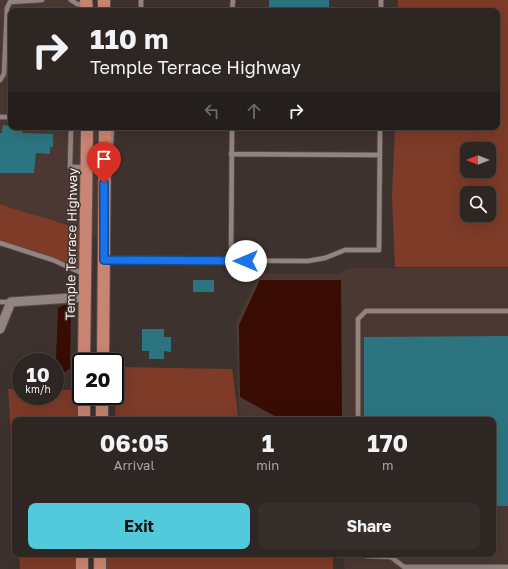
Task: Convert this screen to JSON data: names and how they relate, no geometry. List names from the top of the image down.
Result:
{
  "streets": {
    "main road": ["Temple Terrace Highway"]
  },
  "north": "left",
  "page": {
    "turn": ["110 m", "Temple Terrace Highway"],
    "speed": "10 km/h",
    "limit": "20",
    "eta": [
      "06:05",
      "Arrival",
      "1",
      "min",
      "170",
      "m"
    ],
    "buttons": ["Exit", "Share"]
  }
}
